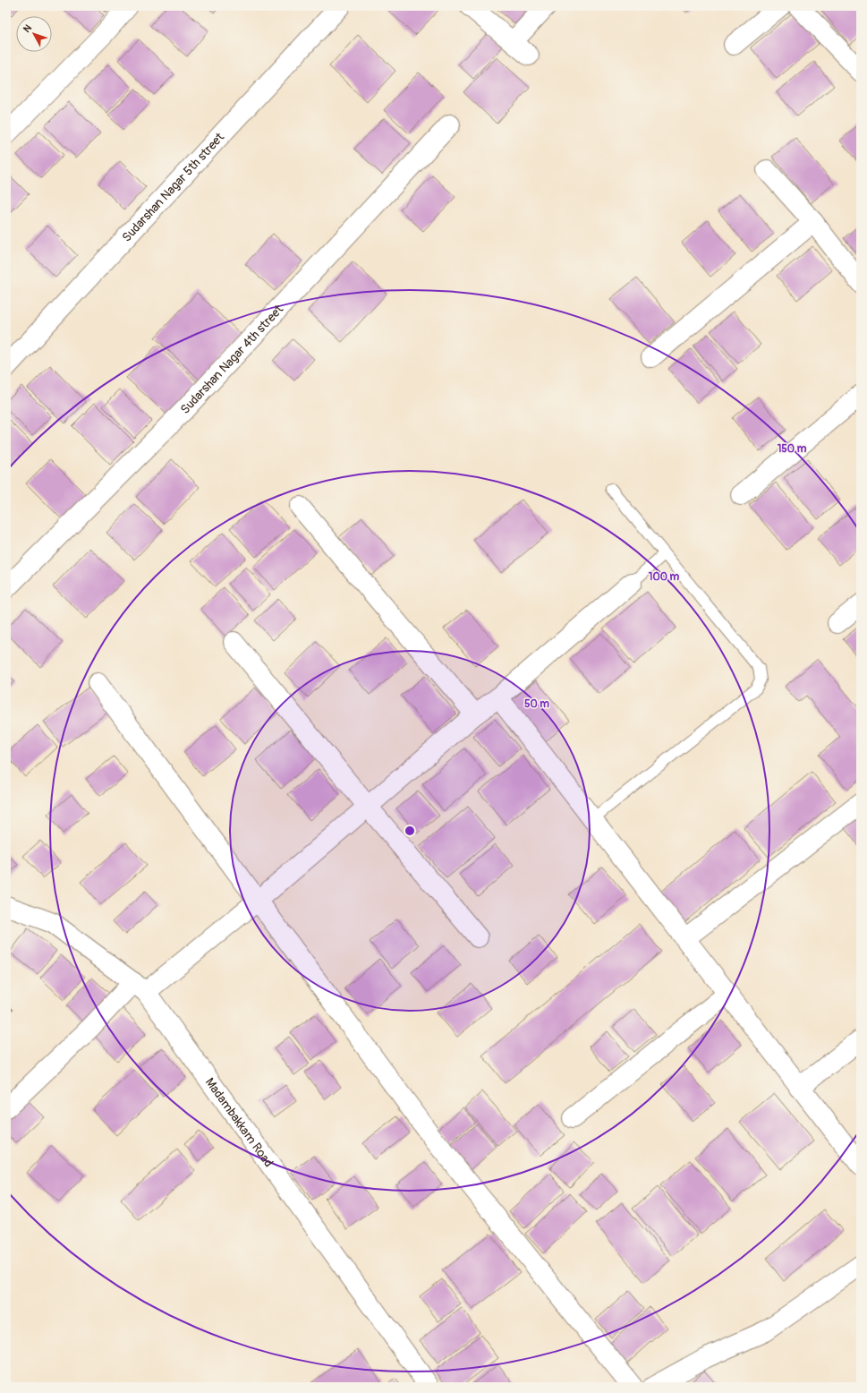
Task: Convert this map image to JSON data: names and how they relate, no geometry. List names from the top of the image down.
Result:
{
  "streets": {
    "street": ["Sudarshan Nagar 5th street", "Sudarshan Nagar 4th street", "Madambakkam Road"]
  },
  "north": "top left",
  "rings": ["150 m", "100 m", "50 m"]
}
